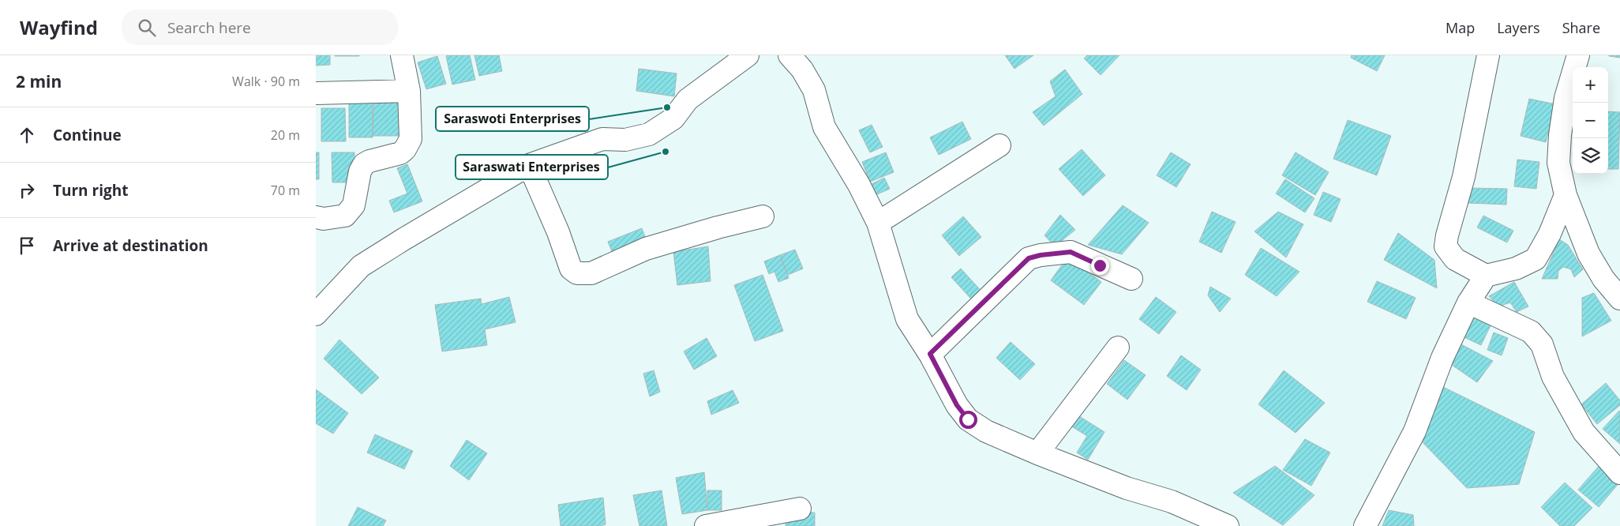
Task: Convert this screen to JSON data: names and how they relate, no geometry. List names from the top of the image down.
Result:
{
  "places": ["Saraswoti Enterprises", "Saraswati Enterprises"],
  "page": {
    "header": "Wayfind",
    "search": "Search here",
    "nav": ["Map", "Layers", "Share"],
    "heading": ["2 min", "Walk · 90 m"],
    "map_buttons": ["+", "−"],
    "list": [
      ["Continue", "20 m"],
      ["Turn right", "70 m"],
      "Arrive at destination"
    ]
  }
}
